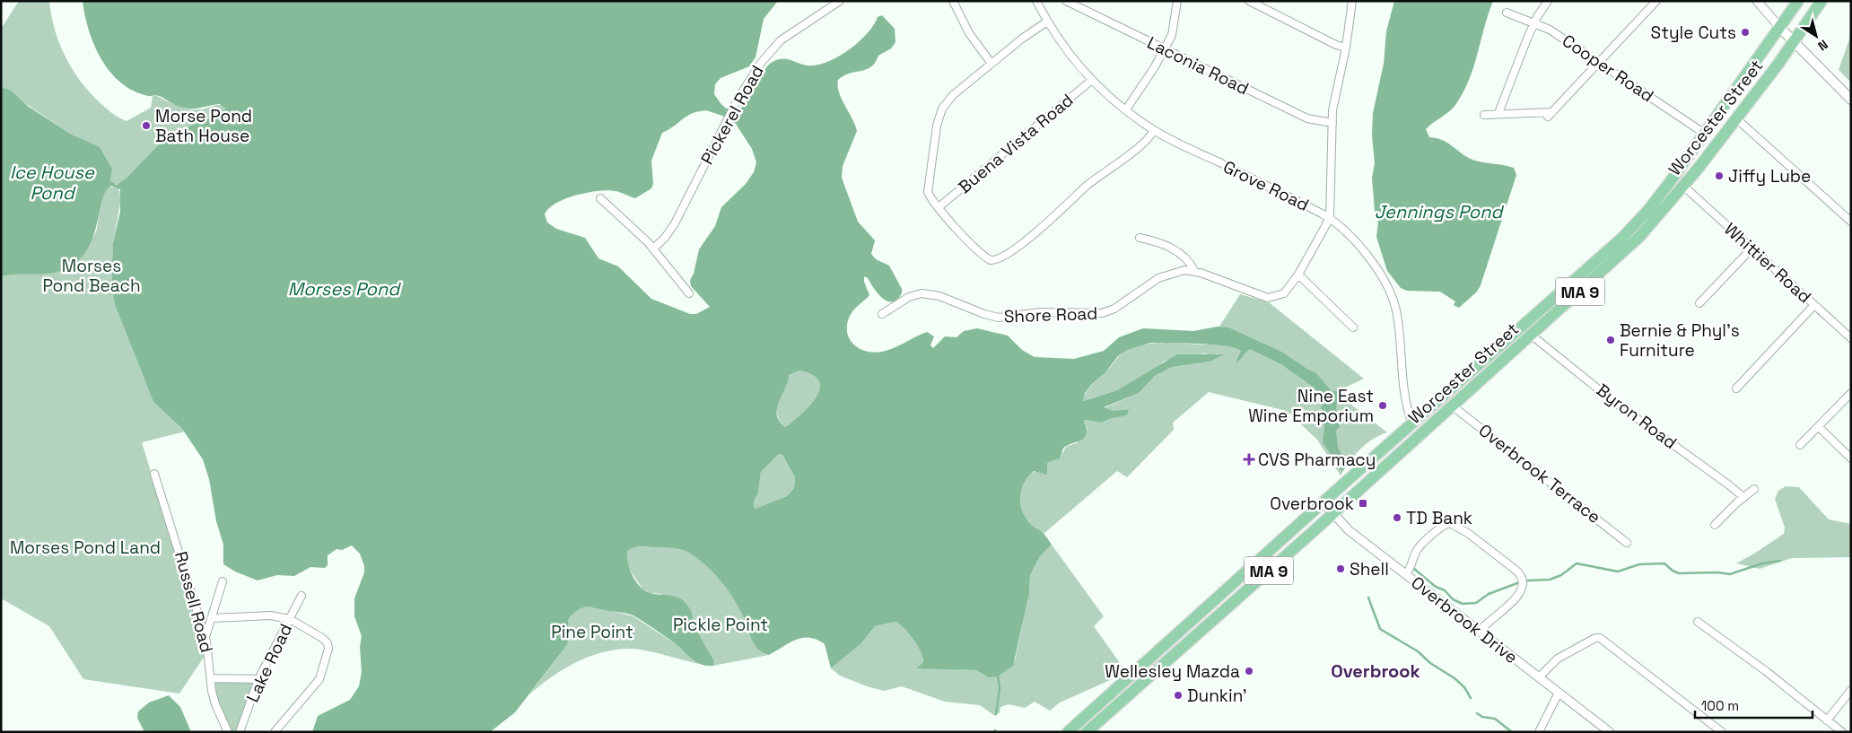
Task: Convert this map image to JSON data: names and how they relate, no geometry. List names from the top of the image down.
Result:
{
  "streets": {
    "highway": ["Worcester Street", "MA 9"],
    "street": [
      "Laconia Road",
      "Cooper Road",
      "Pickerel Road",
      "Buena Vista Road",
      "Grove Road",
      "Whittier Road",
      "Shore Road",
      "Byron Road",
      "Overbrook Terrace",
      "Russell Road",
      "Overbrook Drive",
      "Lake Road"
    ]
  },
  "crossings": [
    ["Cooper Road", "Worcester Street"],
    ["Worcester Street", "Grove Road"],
    ["Worcester Street", "Whittier Road"],
    ["Worcester Street", "Byron Road"],
    ["Worcester Street", "Overbrook Terrace"],
    ["Worcester Street", "Overbrook Drive"],
    ["Buena Vista Road", "Grove Road"],
    ["Grove Road", "Shore Road"]
  ],
  "districts": ["Overbrook"],
  "water": ["Ice House Pond", "Jennings Pond", "Morses Pond"],
  "parks": [
    "Morses Pond Beach",
    "Morses Pond Land",
    "Pickle Point",
    "Pine Point"
  ],
  "places": {
    "other": [
      "Style Cuts",
      "Morse Pond Bath House",
      "Jiffy Lube",
      "Bernie & Phyl's Furniture",
      "Nine East Wine Emporium",
      "TD Bank",
      "Shell",
      "Wellesley Mazda",
      "Dunkin'"
    ],
    "health": ["CVS Pharmacy"],
    "transit": ["Overbrook"]
  },
  "scale_bar": "100 m",
  "north": "bottom right"
}
